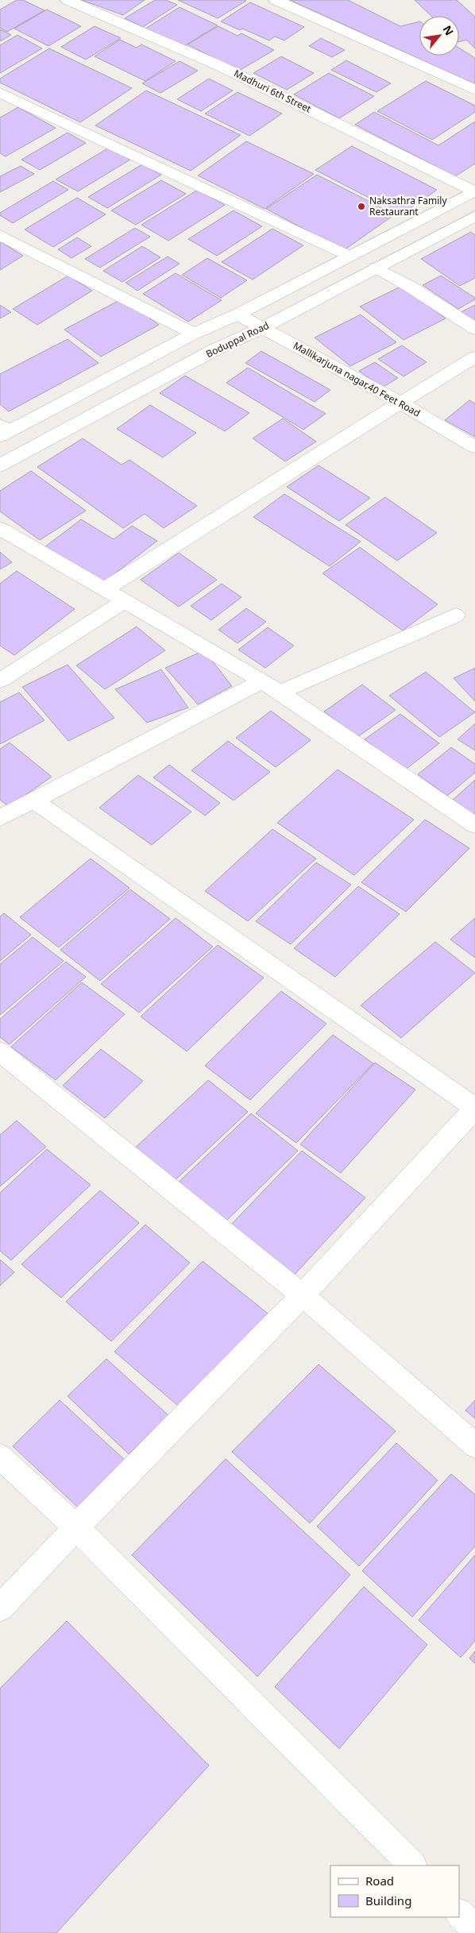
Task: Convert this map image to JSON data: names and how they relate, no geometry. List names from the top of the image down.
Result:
{
  "streets": {
    "street": ["Madhuri 6th Street", "Boduppal Road", "Mallikarjuna nagar,40 Feet Road"]
  },
  "crossings": [
    ["Madhuri 6th Street", "Boduppal Road"],
    ["Boduppal Road", "Mallikarjuna nagar,40 Feet Road"]
  ],
  "places": ["Naksathra Family Restaurant"],
  "legend": ["Road", "Building"],
  "north": "top right"
}
